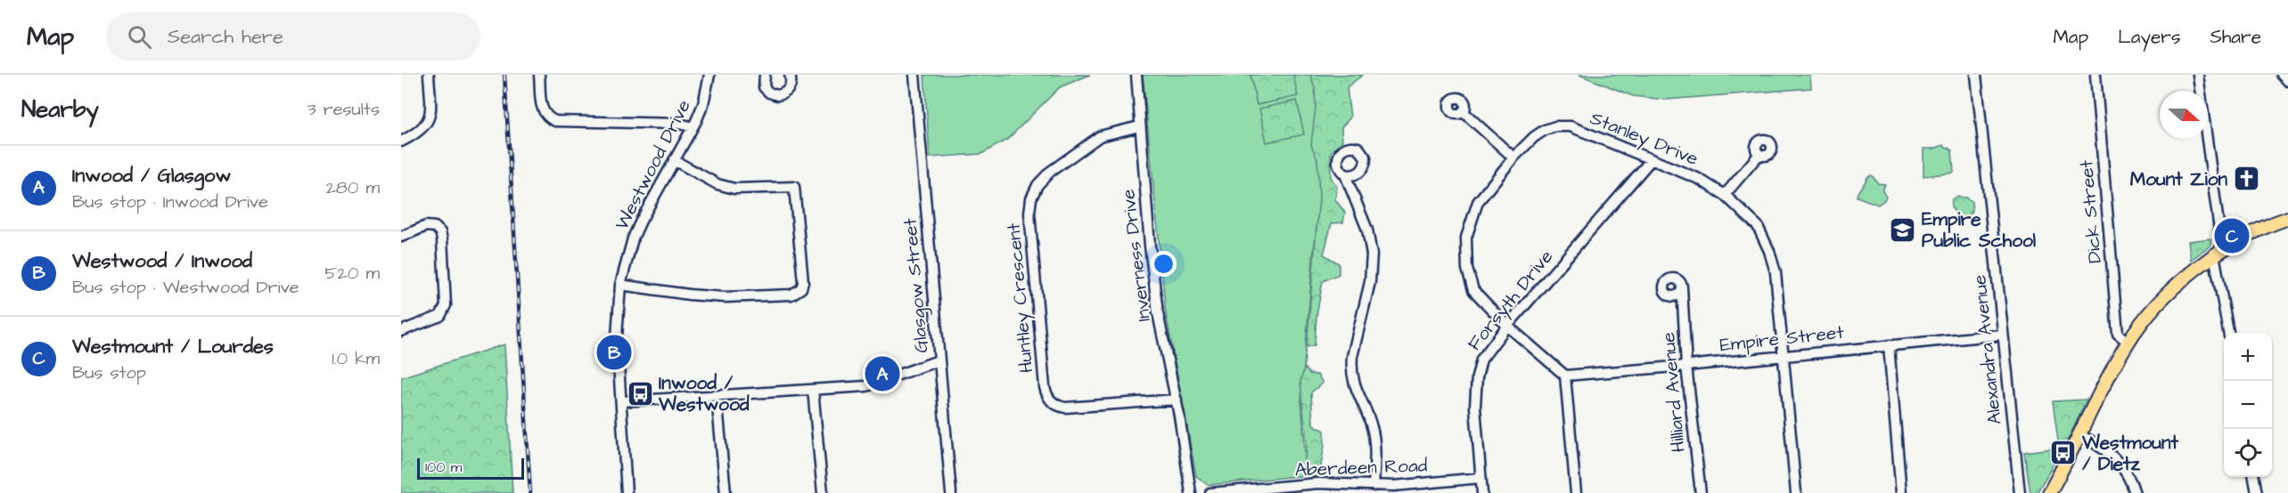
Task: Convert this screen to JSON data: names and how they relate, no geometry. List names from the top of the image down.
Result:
{
  "streets": {
    "street": [
      "Stanley Drive",
      "Westwood Drive",
      "Dick Street",
      "Inverness Drive",
      "Glasgow Street",
      "Huntley Crescent",
      "Forsyth Drive",
      "Empire Street",
      "Alexandra Avenue",
      "Hilliard Avenue",
      "Aberdeen Road"
    ]
  },
  "crossings": [
    ["Stanley Drive", "Forsyth Drive"],
    ["Stanley Drive", "Empire Street"],
    ["Inverness Drive", "Huntley Crescent"],
    ["Forsyth Drive", "Aberdeen Road"],
    ["Empire Street", "Alexandra Avenue"],
    ["Empire Street", "Hilliard Avenue"]
  ],
  "places": {
    "church": ["Mount Zion"],
    "school or university": ["Empire Public School"],
    "bus stop": ["Inwood / Westwood", "Westmount / Dietz"]
  },
  "scale_bar": "100 m",
  "north": "right",
  "page": {
    "header": "Map",
    "search": "Search here",
    "nav": ["Map", "Layers", "Share"],
    "heading": ["Nearby", "3 results"],
    "list": [
      {
        "mark": "A",
        "name": "Inwood / Glasgow",
        "note": "Bus stop · Inwood Drive",
        "value": "280 m"
      },
      {
        "mark": "B",
        "name": "Westwood / Inwood",
        "note": "Bus stop · Westwood Drive",
        "value": "520 m"
      },
      {
        "mark": "C",
        "name": "Westmount / Lourdes",
        "note": "Bus stop",
        "value": "1.0 km"
      }
    ],
    "pins": ["C", "B", "A"],
    "map_buttons": ["+", "−"],
    "scale": "100 m"
  }
}
